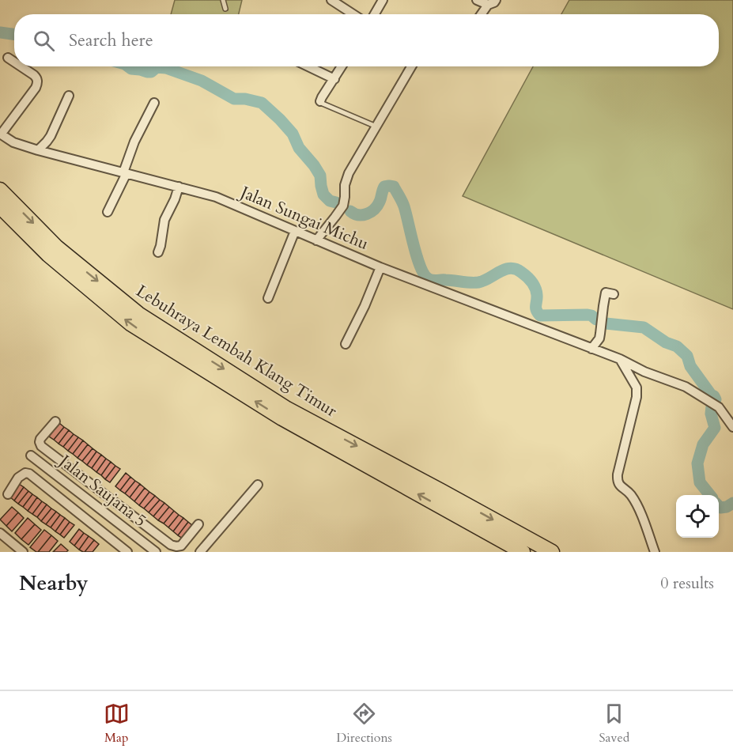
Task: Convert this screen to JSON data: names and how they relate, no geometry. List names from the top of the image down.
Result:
{
  "streets": {
    "highway": ["Lebuhraya Lembah Klang Timur"],
    "street": ["Jalan Sungai Michu", "Jalan Saujana 5"]
  },
  "page": {
    "search": "Search here",
    "heading": ["Nearby", "0 results"],
    "nav": ["Map", "Directions", "Saved"]
  }
}
